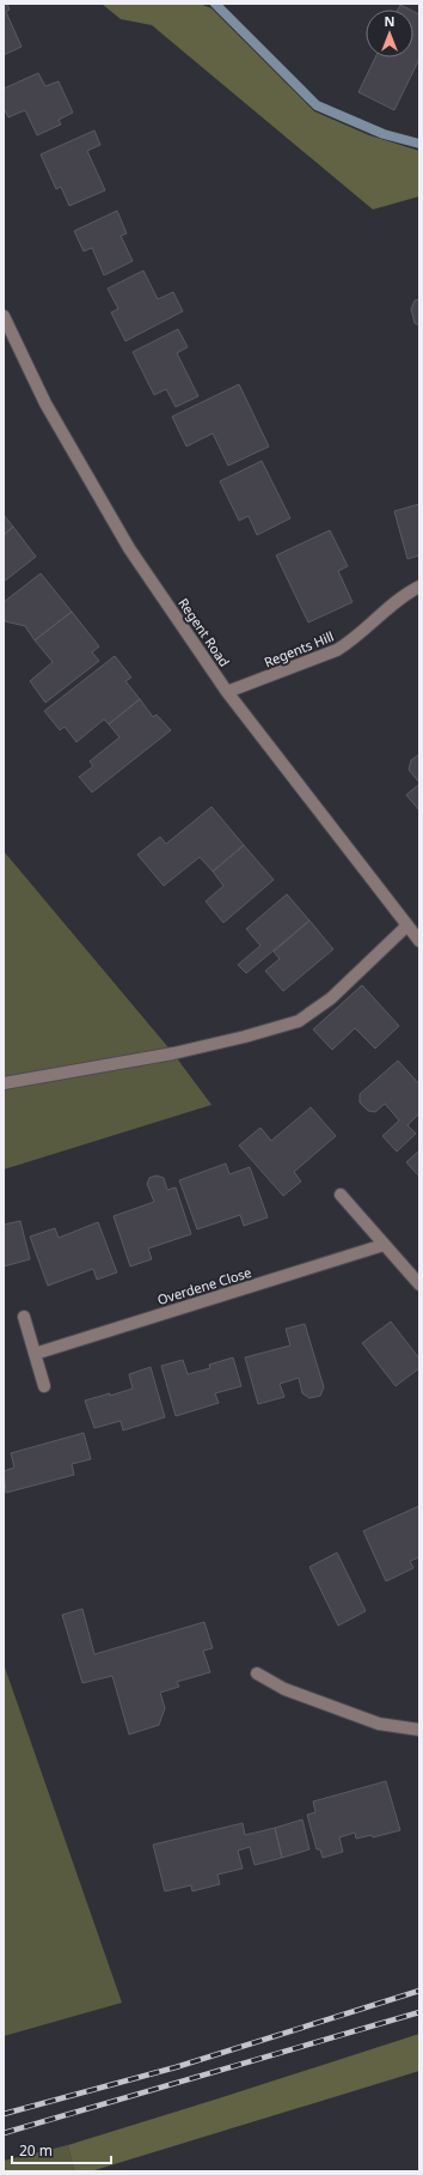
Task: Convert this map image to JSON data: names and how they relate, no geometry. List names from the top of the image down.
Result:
{
  "streets": {
    "street": ["Regent Road", "Regents Hill", "Overdene Close"]
  },
  "crossings": [
    ["Regent Road", "Regents Hill"]
  ],
  "scale_bar": "20 m",
  "north": "top"
}
